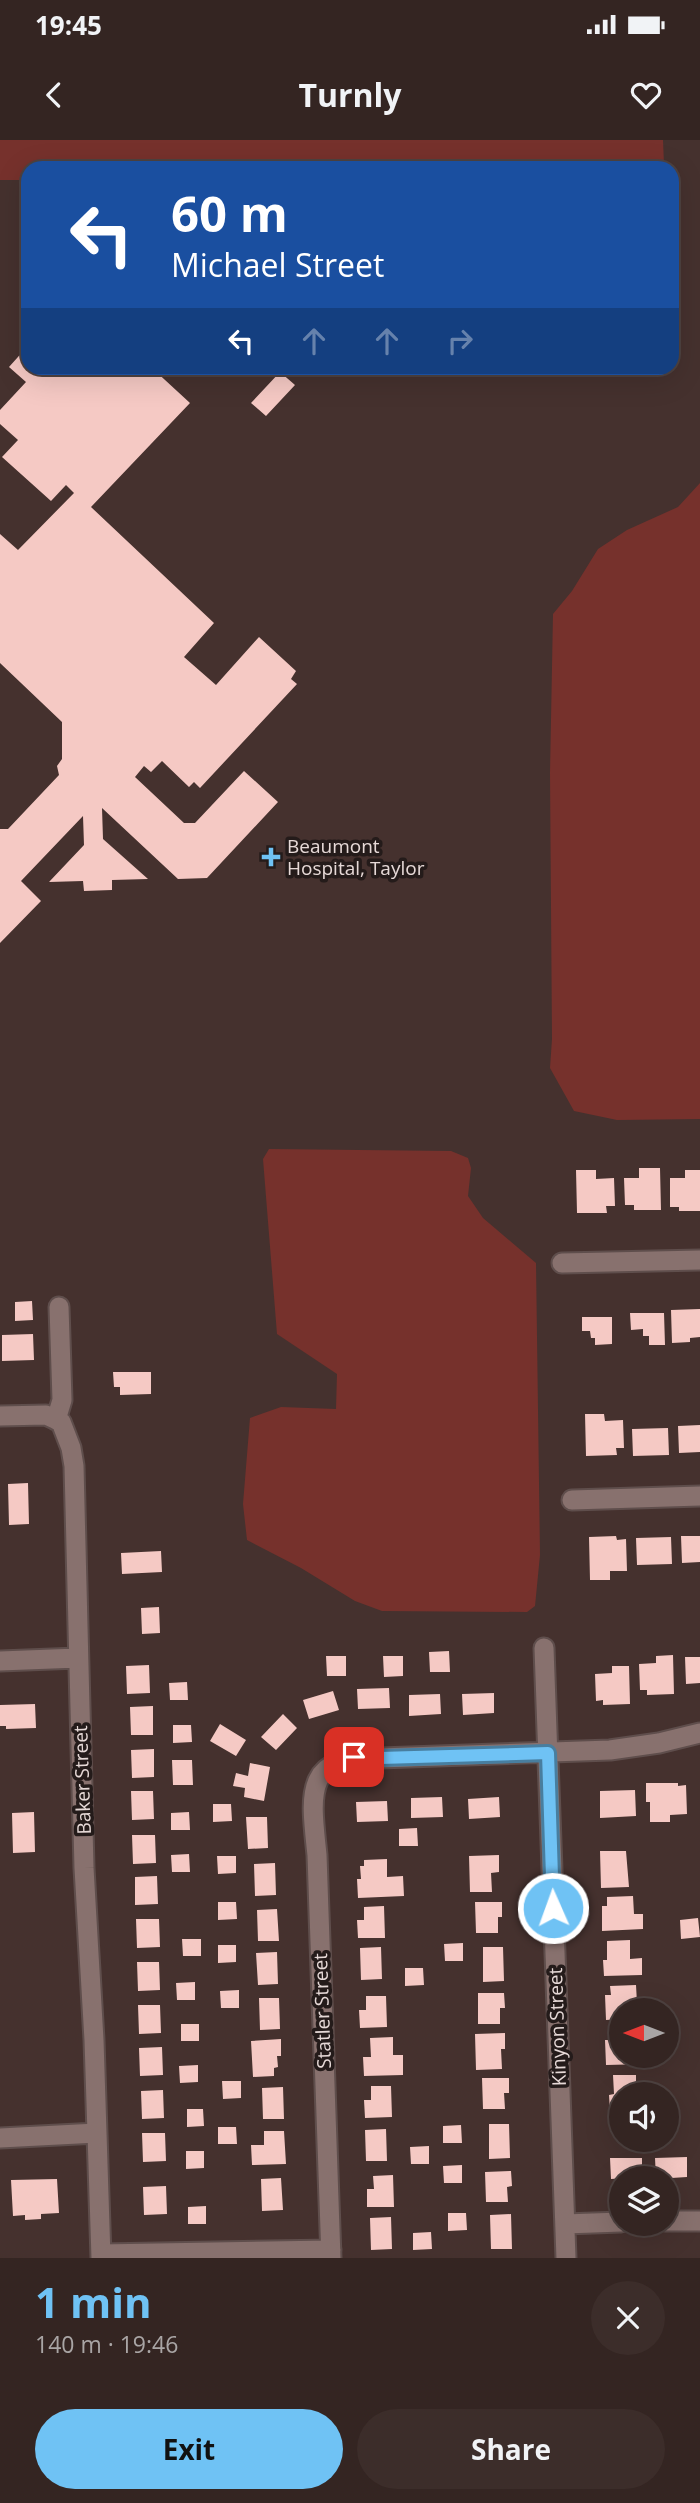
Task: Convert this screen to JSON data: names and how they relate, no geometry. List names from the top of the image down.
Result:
{
  "streets": {
    "street": ["Baker Street", "Statler Street", "Kinyon Street"]
  },
  "crossings": [
    ["Statler Street", "Kinyon Street"]
  ],
  "places": {
    "health": ["Beaumont Hospital, Taylor"]
  },
  "north": "left",
  "page": {
    "status": "19:45",
    "header": "Turnly",
    "turn": ["60 m", "Michael Street"],
    "heading": ["1 min", "140 m · 19:46"],
    "buttons": ["Exit", "Share"]
  }
}
